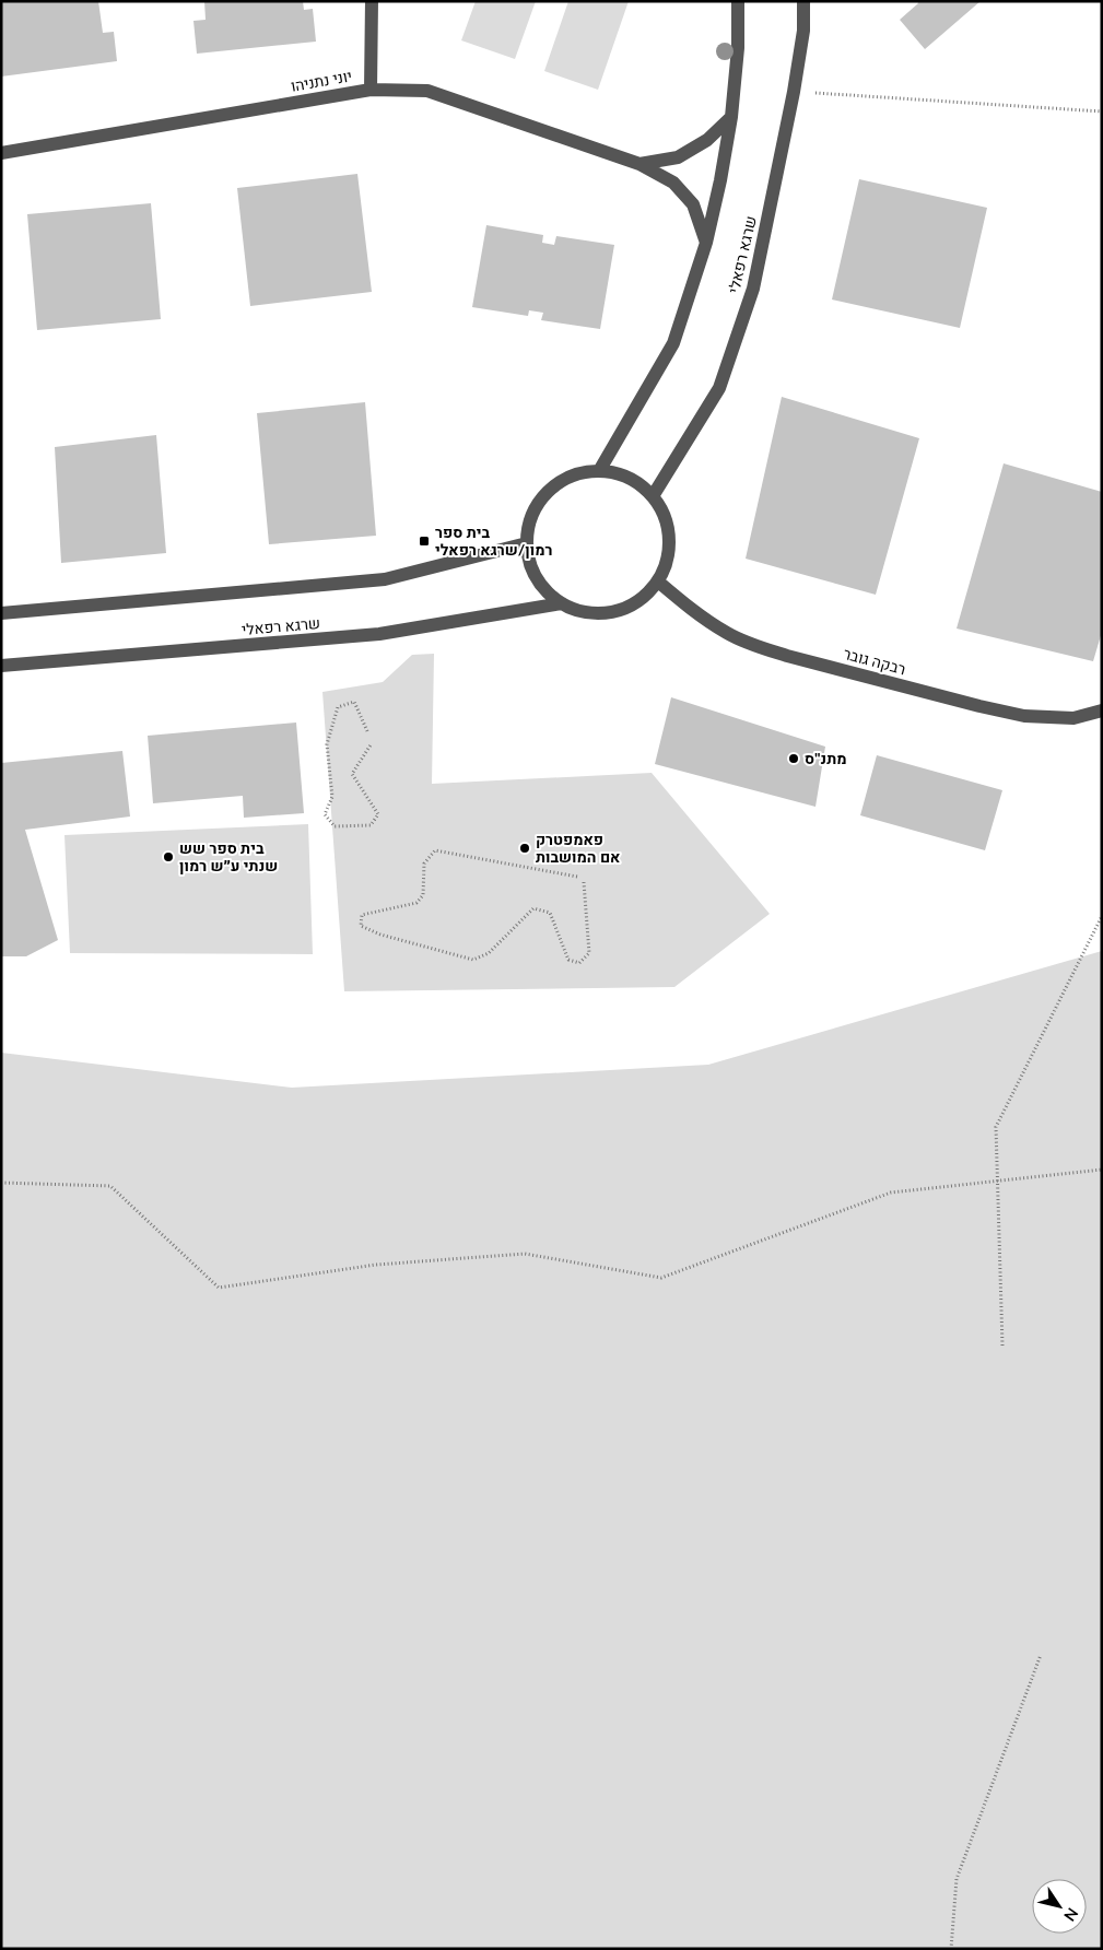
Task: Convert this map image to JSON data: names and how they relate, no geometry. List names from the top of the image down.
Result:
{
  "streets": {
    "street": ["יוני נתניהו", "שרגא רפאלי", "רבקה גובר"]
  },
  "crossings": [
    ["שרגא רפאלי", "רבקה גובר"]
  ],
  "places": {
    "transit": ["בית ספר רמון/שרגא רפאלי"],
    "other": ["מתנ\"ס", "פאמפטרק אם המושבות", "בית ספר שש שנתי ע״ש רמון"]
  },
  "north": "bottom right"
}
